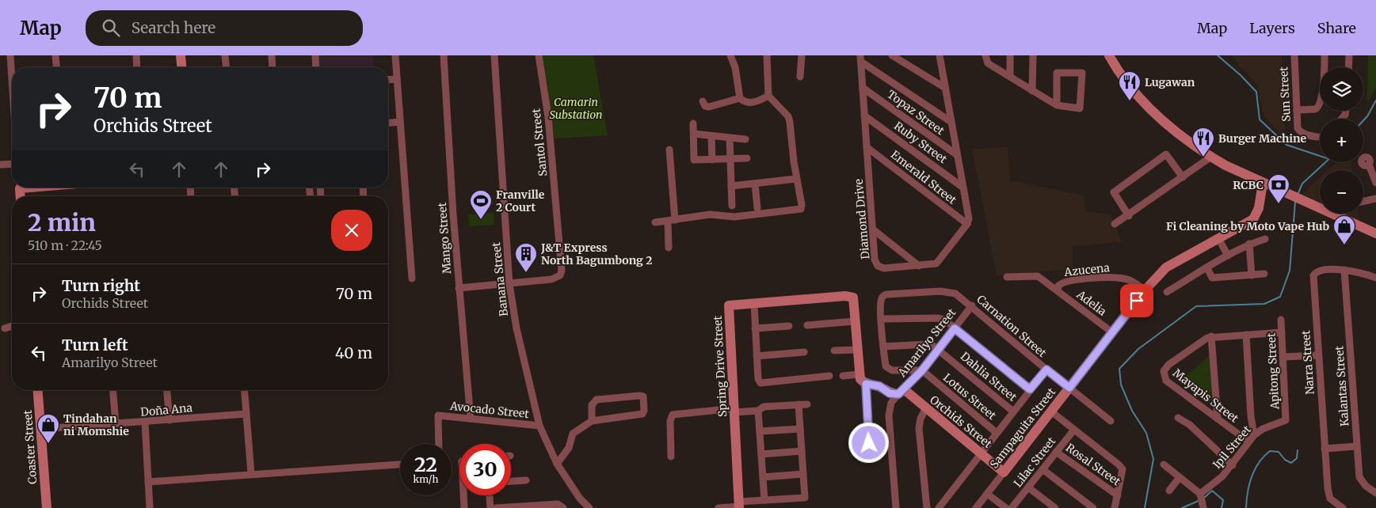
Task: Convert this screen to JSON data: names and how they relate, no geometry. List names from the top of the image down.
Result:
{
  "streets": {
    "street": [
      "Sun Street",
      "Topaz Street",
      "Santol Street",
      "Ruby Street",
      "Emerald Street",
      "Diamond Drive",
      "Mango Street",
      "Azucena",
      "Banana Street",
      "Adelia",
      "Carnation Street",
      "Amarilyo Street",
      "Narra Street",
      "Spring Drive Street",
      "Apitong Street",
      "Dahlia Street",
      "Kalantas Street",
      "Mayapis Street",
      "Lotus Street",
      "Doña Ana",
      "Avocado Street",
      "Orchids Street",
      "Sampaguita Street",
      "Coaster Street",
      "Ipil Street",
      "Lilac Street",
      "Rosal Street"
    ]
  },
  "crossings": [
    ["Topaz Street", "Diamond Drive"],
    ["Santol Street", "Banana Street"],
    ["Ruby Street", "Diamond Drive"],
    ["Emerald Street", "Diamond Drive"],
    ["Mango Street", "Avocado Street"],
    ["Azucena", "Adelia"],
    ["Azucena", "Sampaguita Street"],
    ["Banana Street", "Avocado Street"],
    ["Adelia", "Sampaguita Street"],
    ["Carnation Street", "Amarilyo Street"],
    ["Carnation Street", "Sampaguita Street"],
    ["Amarilyo Street", "Dahlia Street"],
    ["Amarilyo Street", "Lotus Street"],
    ["Amarilyo Street", "Orchids Street"],
    ["Narra Street", "Kalantas Street"],
    ["Apitong Street", "Mayapis Street"],
    ["Apitong Street", "Ipil Street"],
    ["Mayapis Street", "Ipil Street"],
    ["Doña Ana", "Coaster Street"],
    ["Orchids Street", "Sampaguita Street"],
    ["Lilac Street", "Rosal Street"]
  ],
  "parks": ["Camarin Substation"],
  "places": {
    "restaurant": ["Lugawan", "Burger Machine"],
    "bank": ["RCBC"],
    "sports": ["Franville 2 Court"],
    "shop": ["Fi Cleaning by Moto Vape Hub", "Tindahan ni Momshie"],
    "building": ["J&T Express North Bagumbong 2"]
  },
  "page": {
    "header": "Map",
    "search": "Search here",
    "nav": ["Map", "Layers", "Share"],
    "map_buttons": ["+", "−"],
    "turn": ["70 m", "Orchids Street"],
    "heading": ["2 min", "510 m · 22:45"],
    "list": [
      {
        "name": "Turn right",
        "note": "Orchids Street",
        "value": "70 m"
      },
      {
        "name": "Turn left",
        "note": "Amarilyo Street",
        "value": "40 m"
      }
    ],
    "speed": "22 km/h",
    "limit": "30"
  }
}
